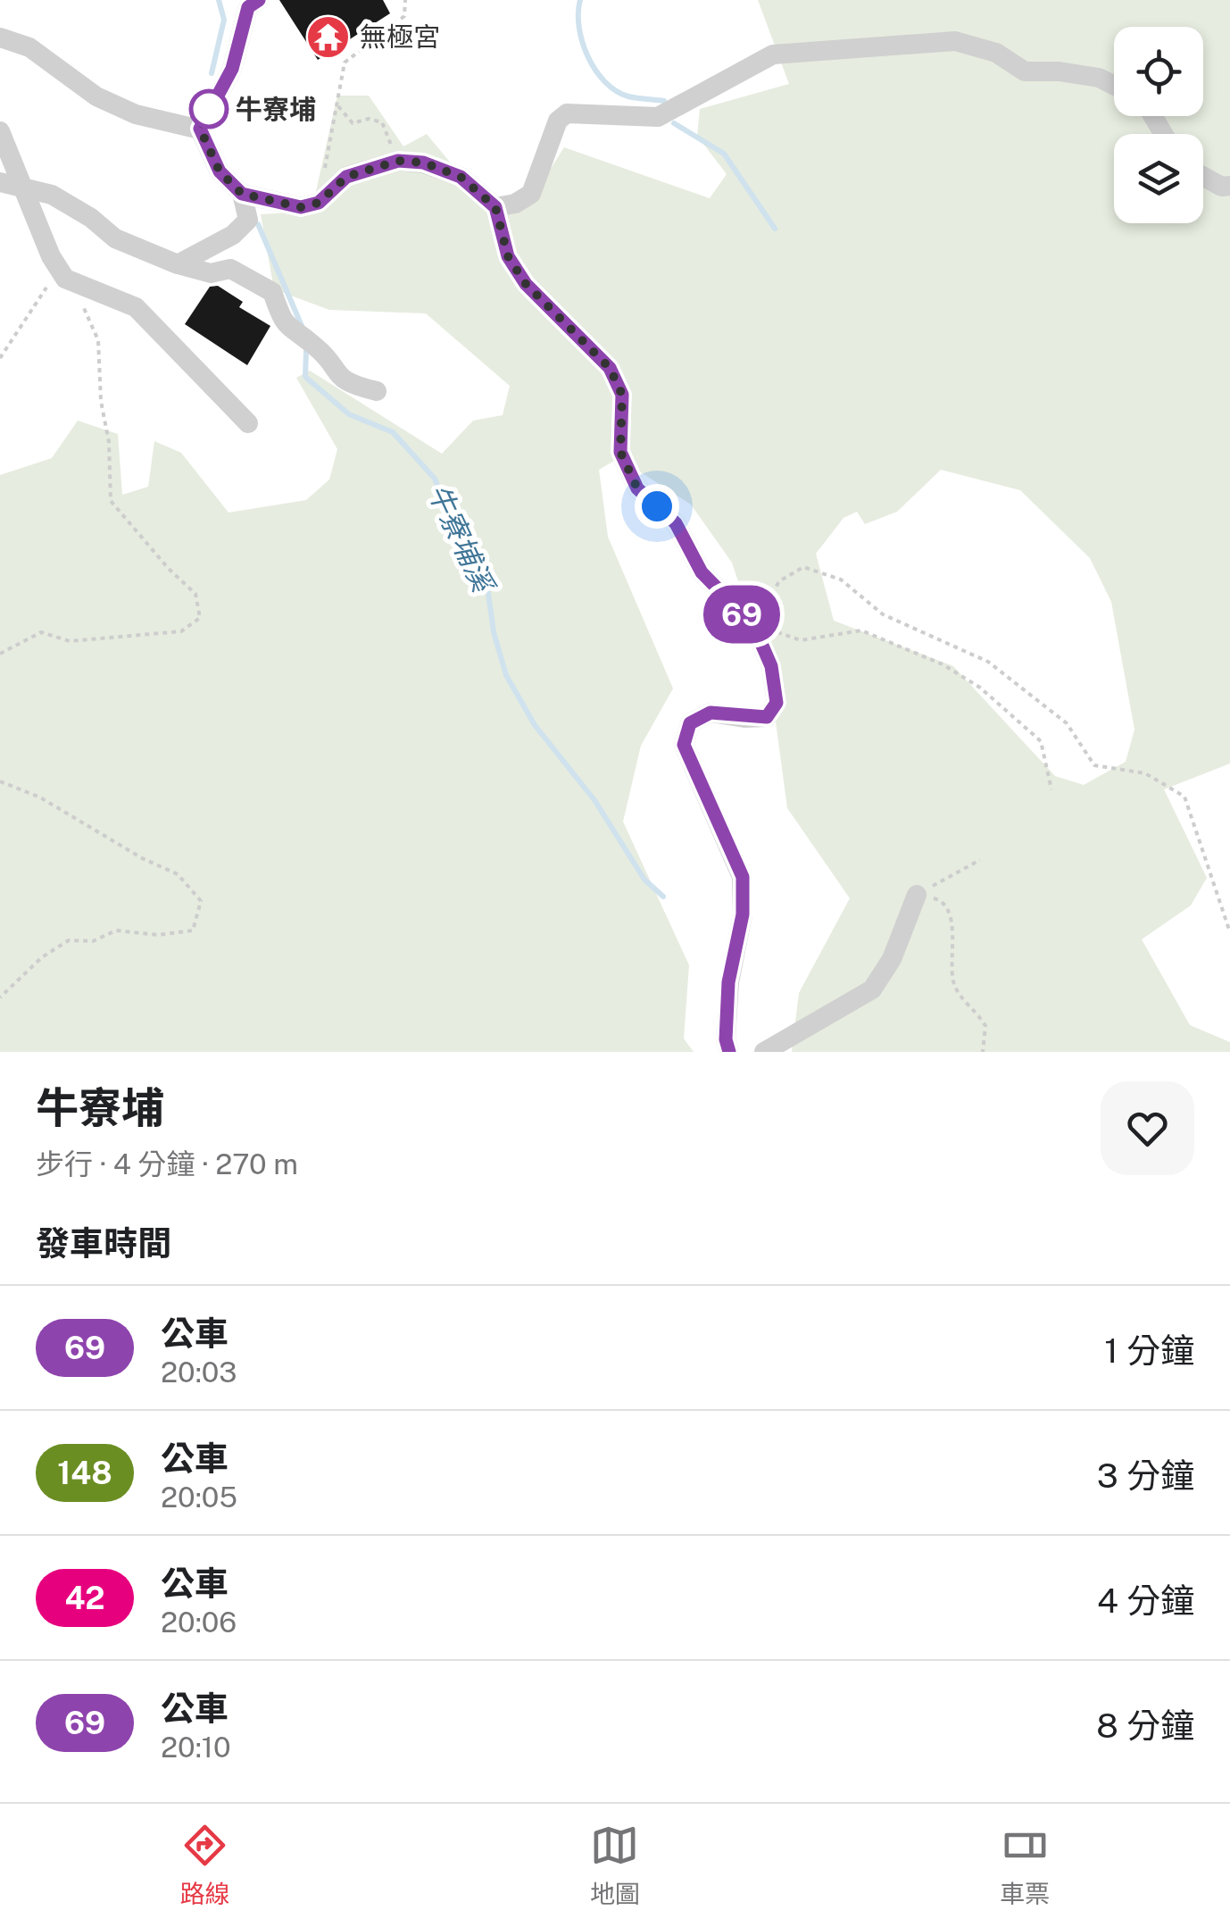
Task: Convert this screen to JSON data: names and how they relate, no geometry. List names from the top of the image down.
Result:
{
  "water": ["牛寮埔溪"],
  "places": {
    "temple": ["無極宮"],
    "other": ["牛寮埔"]
  },
  "lines": ["bus line 69"],
  "page": {
    "on_map": "69",
    "heading": [
      ["牛寮埔", "步行 · 4 分鐘 · 270 m"],
      "發車時間"
    ],
    "list": [
      {
        "mark": "69",
        "name": "公車",
        "note": "20:03",
        "value": "1 分鐘"
      },
      {
        "mark": "148",
        "name": "公車",
        "note": "20:05",
        "value": "3 分鐘"
      },
      {
        "mark": "42",
        "name": "公車",
        "note": "20:06",
        "value": "4 分鐘"
      },
      {
        "mark": "69",
        "name": "公車",
        "note": "20:10",
        "value": "8 分鐘"
      }
    ],
    "tabs": ["路線", "地圖", "車票"]
  }
}
